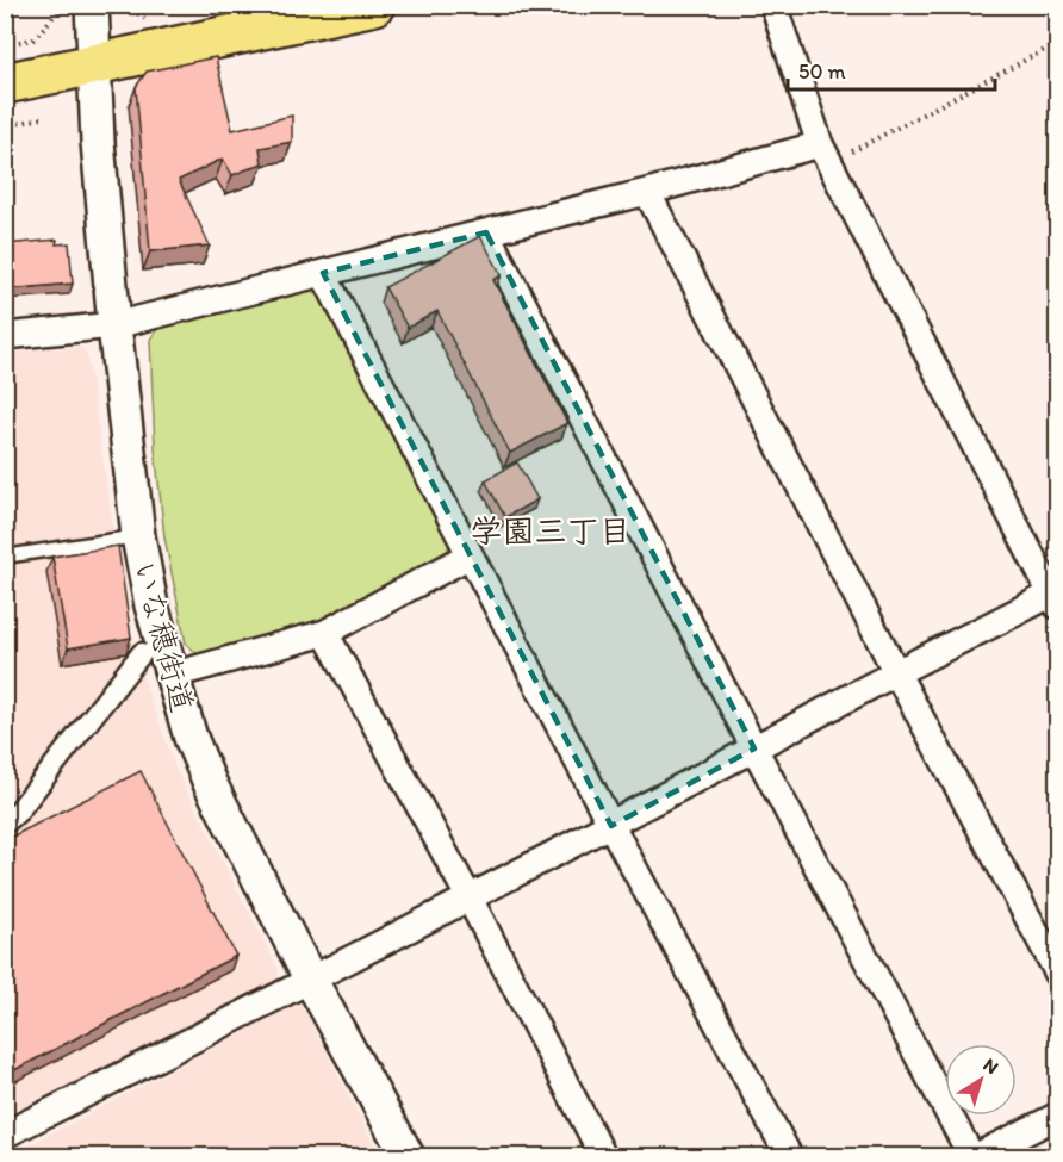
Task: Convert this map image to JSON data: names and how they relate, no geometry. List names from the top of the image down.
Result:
{
  "streets": {
    "street": ["いな穂街道"]
  },
  "districts": ["学園三丁目"],
  "scale_bar": "50 m",
  "north": "top right"
}
